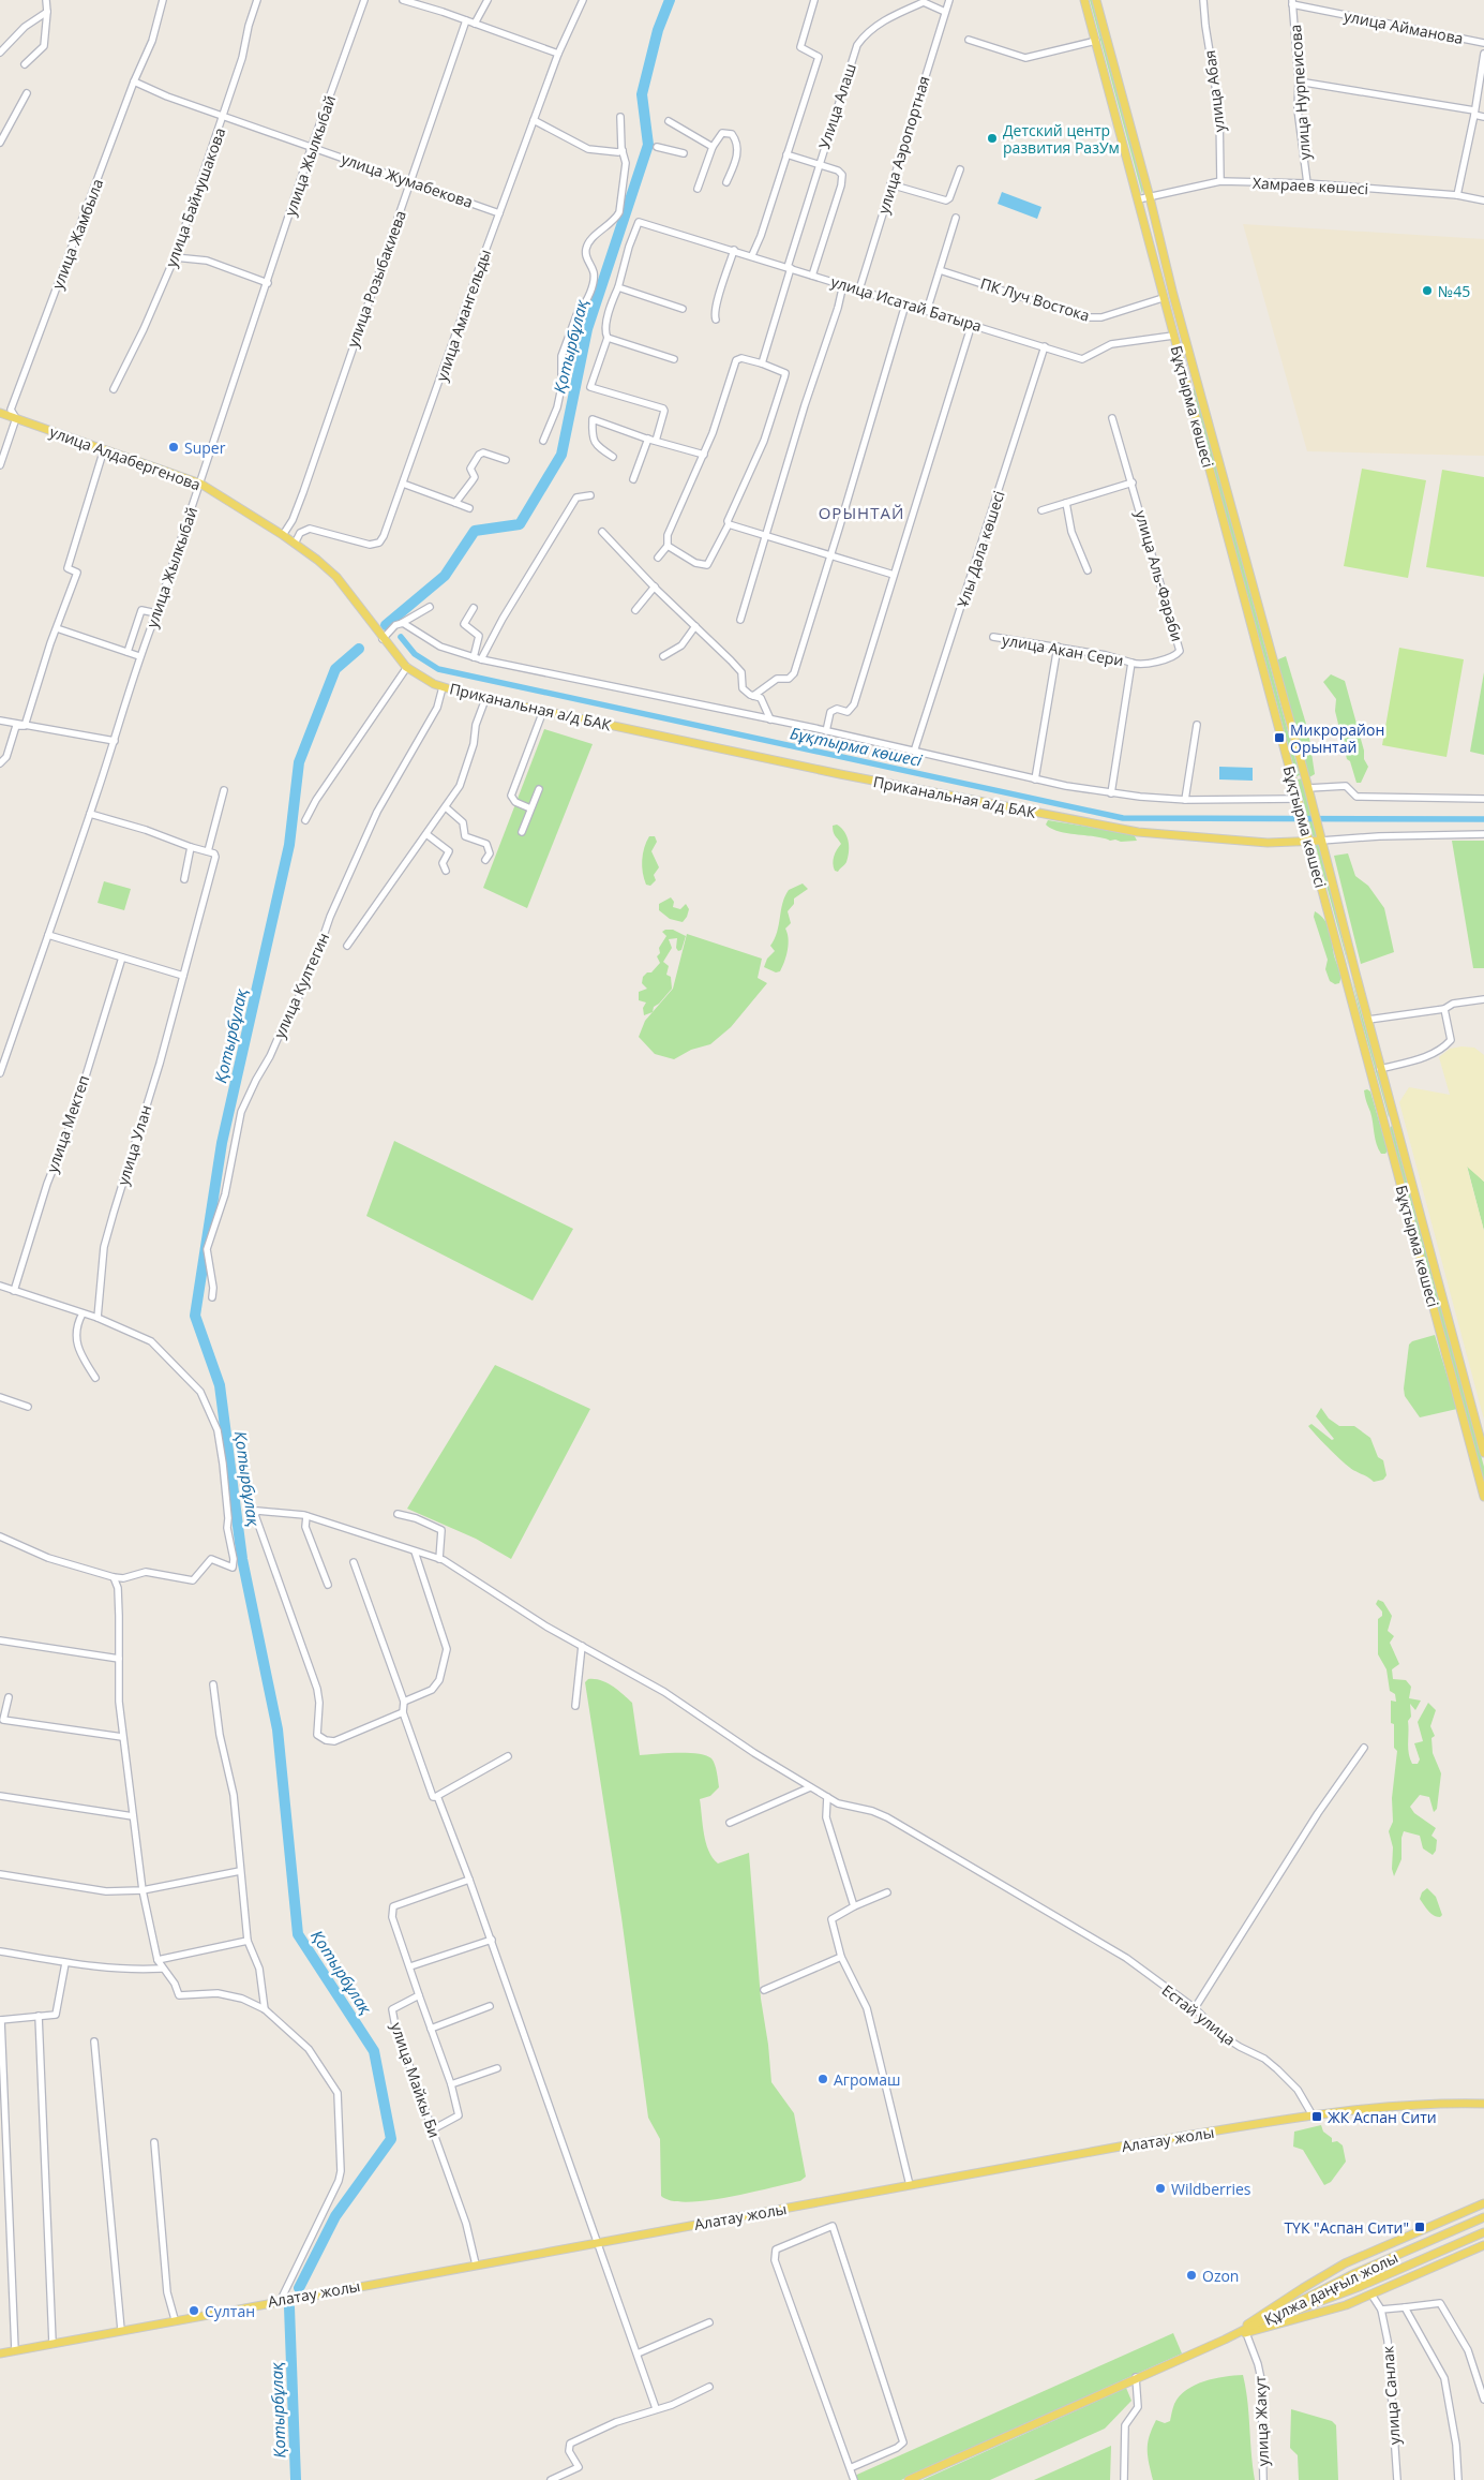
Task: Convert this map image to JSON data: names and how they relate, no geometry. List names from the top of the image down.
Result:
{
  "streets": {
    "main road": [
      "Бұқтырма көшесі",
      "улица Алдабергенова",
      "Приканальная а/д БАК",
      "Алатау жолы",
      "Құлжа даңғыл жолы"
    ],
    "street": [
      "улица Айманова",
      "улица Абая",
      "улица Нурпеисова",
      "Улица Алаш",
      "улица Аэропортная",
      "улица Жылкыбай",
      "улица Жумабекова",
      "Хамраев көшесі",
      "улица Байнушакова",
      "улица Жамбыла",
      "улица Розыбакиева",
      "ПК Луч Востока",
      "улица Исатай Батыра",
      "улица Амангельды",
      "Ұлы Дала көшесі",
      "улица Аль-Фараби",
      "улица Акан Сери",
      "улица Култегин",
      "улица Мектеп",
      "улица Улан",
      "Естай улица",
      "улица Майкы Би",
      "улица Санлак",
      "улица Жакут"
    ]
  },
  "crossings": [
    ["улица Айманова", "улица Нурпеисова"],
    ["улица Абая", "Хамраев көшесі"],
    ["улица Нурпеисова", "Хамраев көшесі"],
    ["Улица Алаш", "улица Аэропортная"],
    ["Улица Алаш", "улица Исатай Батыра"],
    ["улица Аэропортная", "улица Исатай Батыра"],
    ["улица Жылкыбай", "улица Жумабекова"],
    ["улица Жылкыбай", "улица Алдабергенова"],
    ["улица Жумабекова", "улица Байнушакова"],
    ["улица Жумабекова", "улица Жамбыла"],
    ["улица Жумабекова", "улица Розыбакиева"],
    ["улица Жумабекова", "улица Амангельды"],
    ["Хамраев көшесі", "Бұқтырма көшесі"],
    ["улица Жамбыла", "улица Алдабергенова"],
    ["улица Розыбакиева", "улица Алдабергенова"],
    ["ПК Луч Востока", "Бұқтырма көшесі"],
    ["улица Исатай Батыра", "Бұқтырма көшесі"],
    ["улица Исатай Батыра", "Ұлы Дала көшесі"],
    ["улица Амангельды", "улица Алдабергенова"],
    ["Бұқтырма көшесі", "Приканальная а/д БАК"],
    ["улица Алдабергенова", "Приканальная а/д БАК"],
    ["улица Аль-Фараби", "улица Акан Сери"],
    ["Приканальная а/д БАК", "улица Култегин"],
    ["Естай улица", "Алатау жолы"],
    ["улица Майкы Би", "Алатау жолы"]
  ],
  "districts": ["ОРЫНТАЙ"],
  "water": ["Қотырбұлақ", "Бұқтырма көшесі"],
  "places": {
    "other": [
      "Детский центр развития РазУм",
      "№45",
      "Super",
      "Агромаш",
      "Wildberries",
      "Ozon",
      "Султан"
    ],
    "transit": ["Микрорайон Орынтай", "ЖК Аспан Сити", "ТҮК \"Аспан Сити\""]
  }
}
